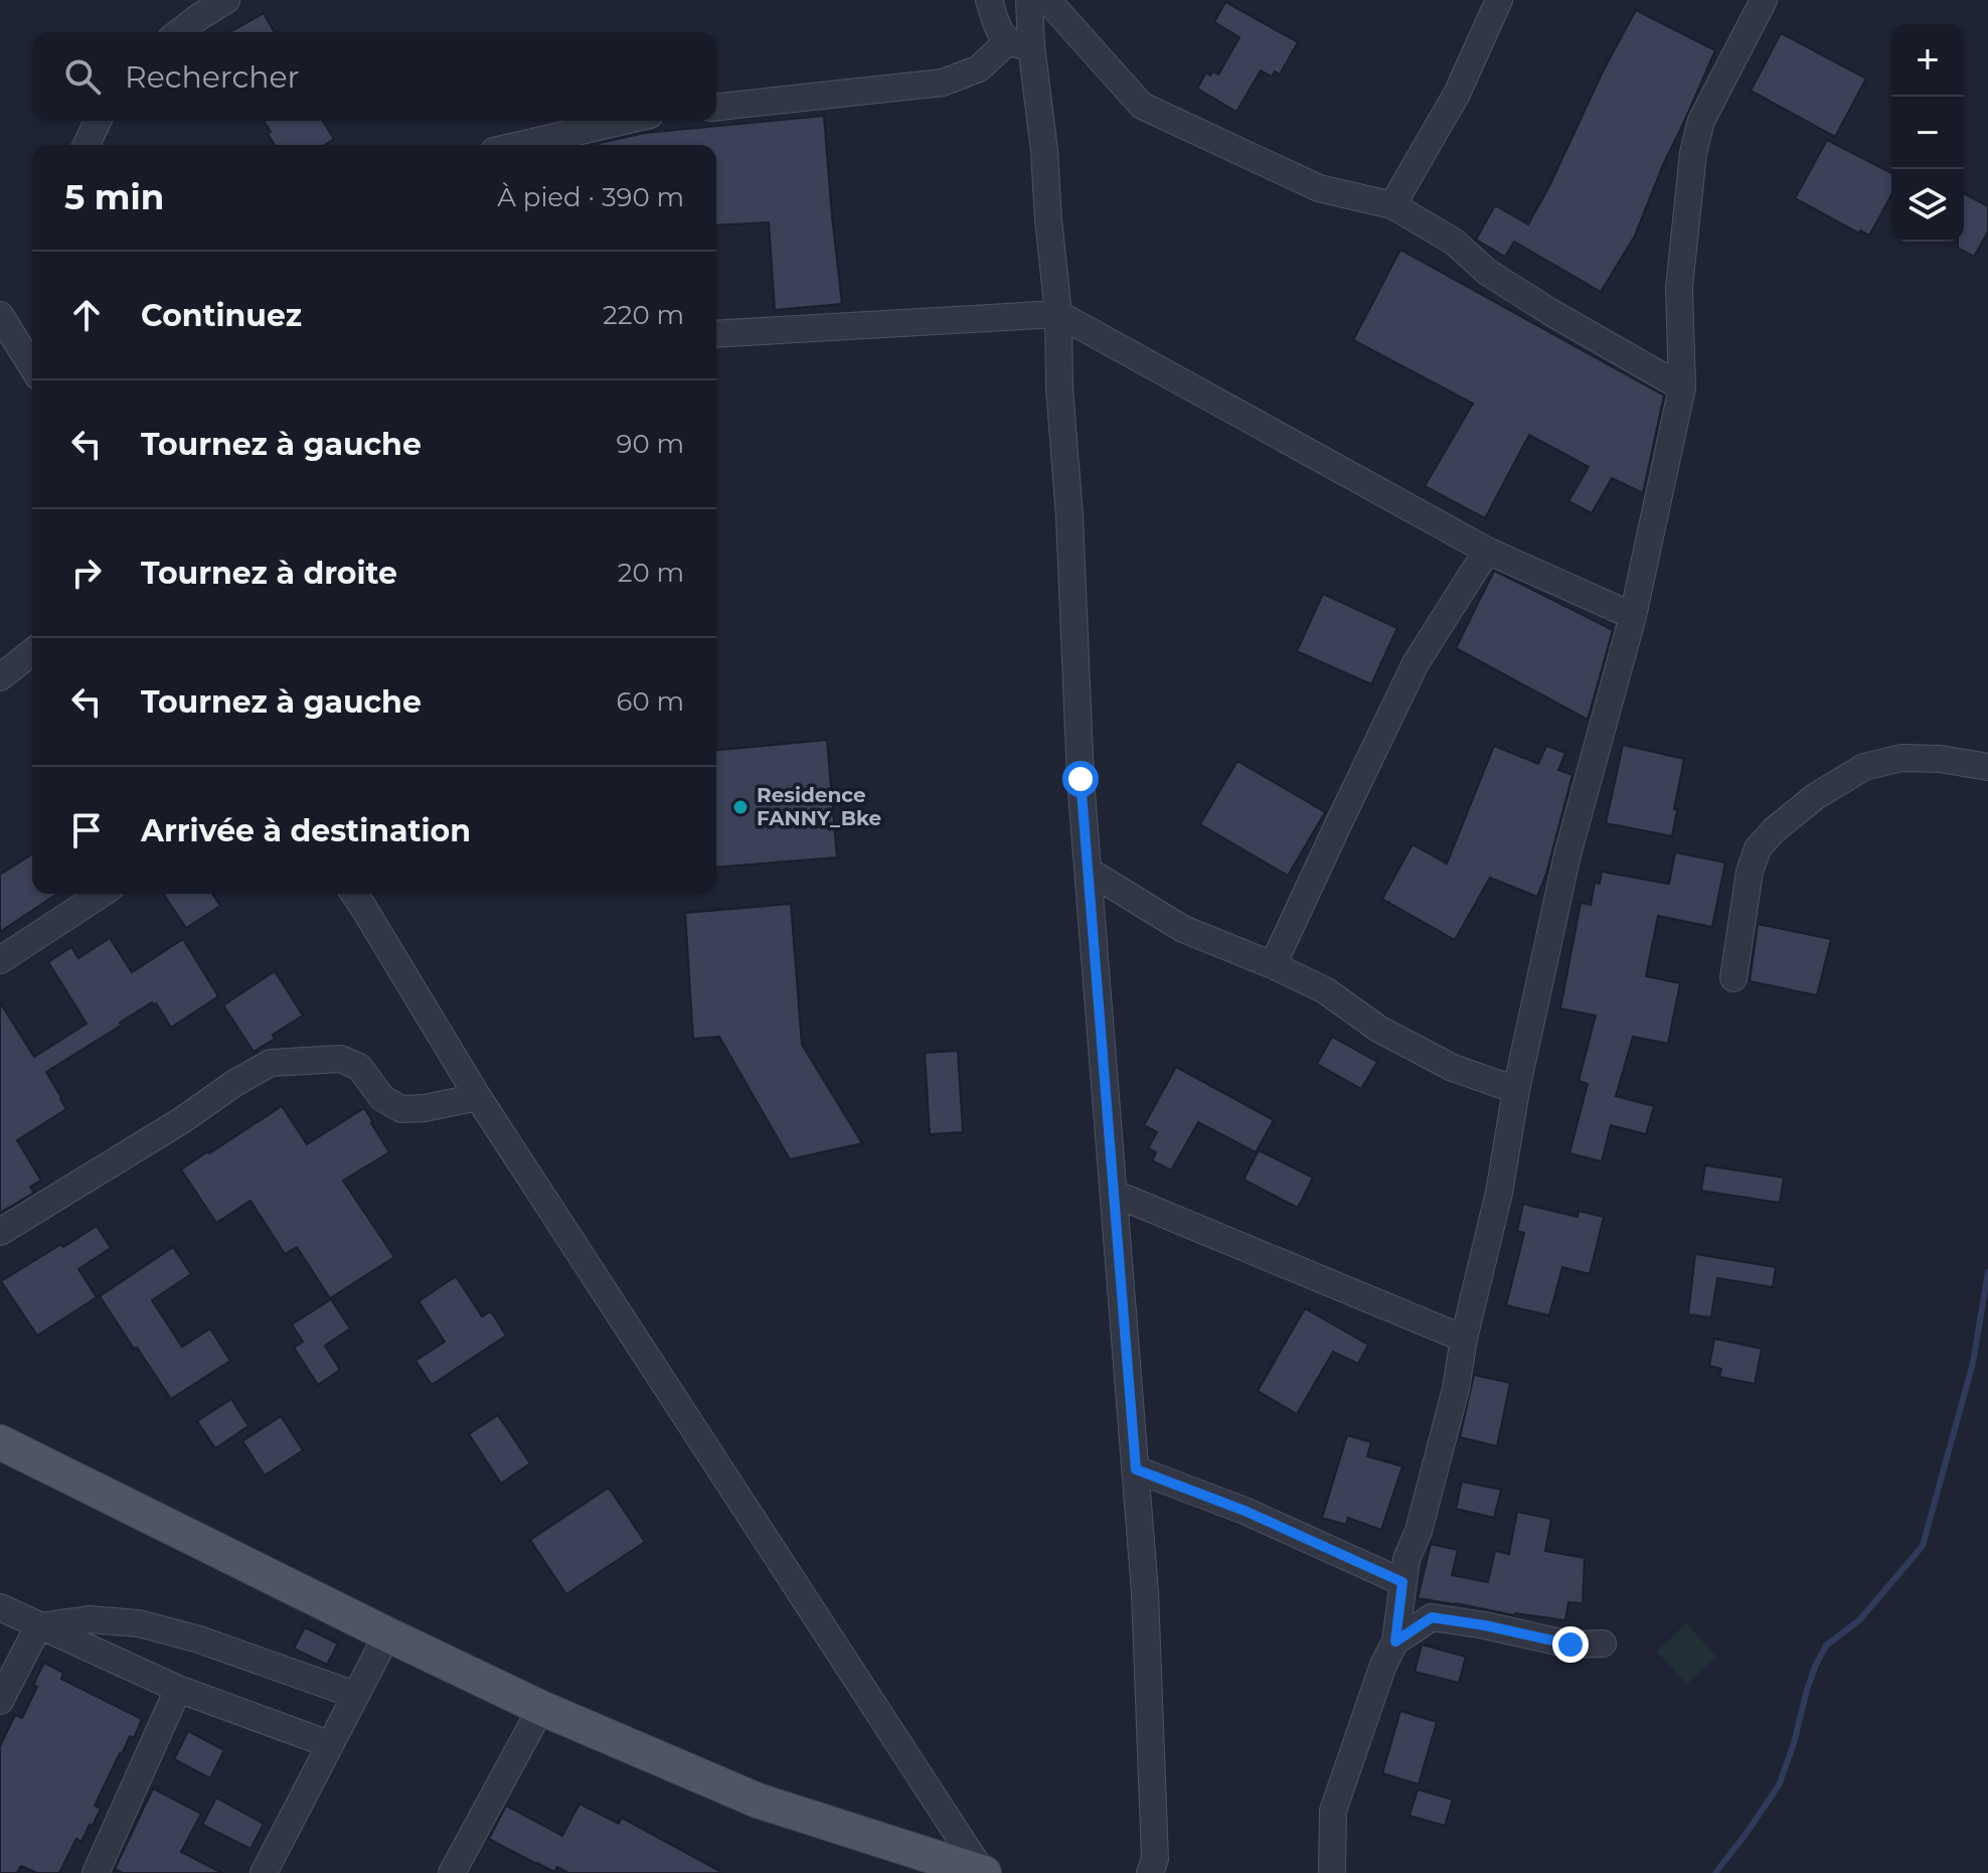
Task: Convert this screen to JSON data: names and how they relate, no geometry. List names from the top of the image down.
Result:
{
  "places": ["Residence FANNY_Bke"],
  "page": {
    "map_buttons": ["+", "−"],
    "search": "Rechercher",
    "heading": ["5 min", "À pied · 390 m"],
    "list": [
      ["Continuez", "220 m"],
      ["Tournez à gauche", "90 m"],
      ["Tournez à droite", "20 m"],
      ["Tournez à gauche", "60 m"],
      "Arrivée à destination"
    ]
  }
}
